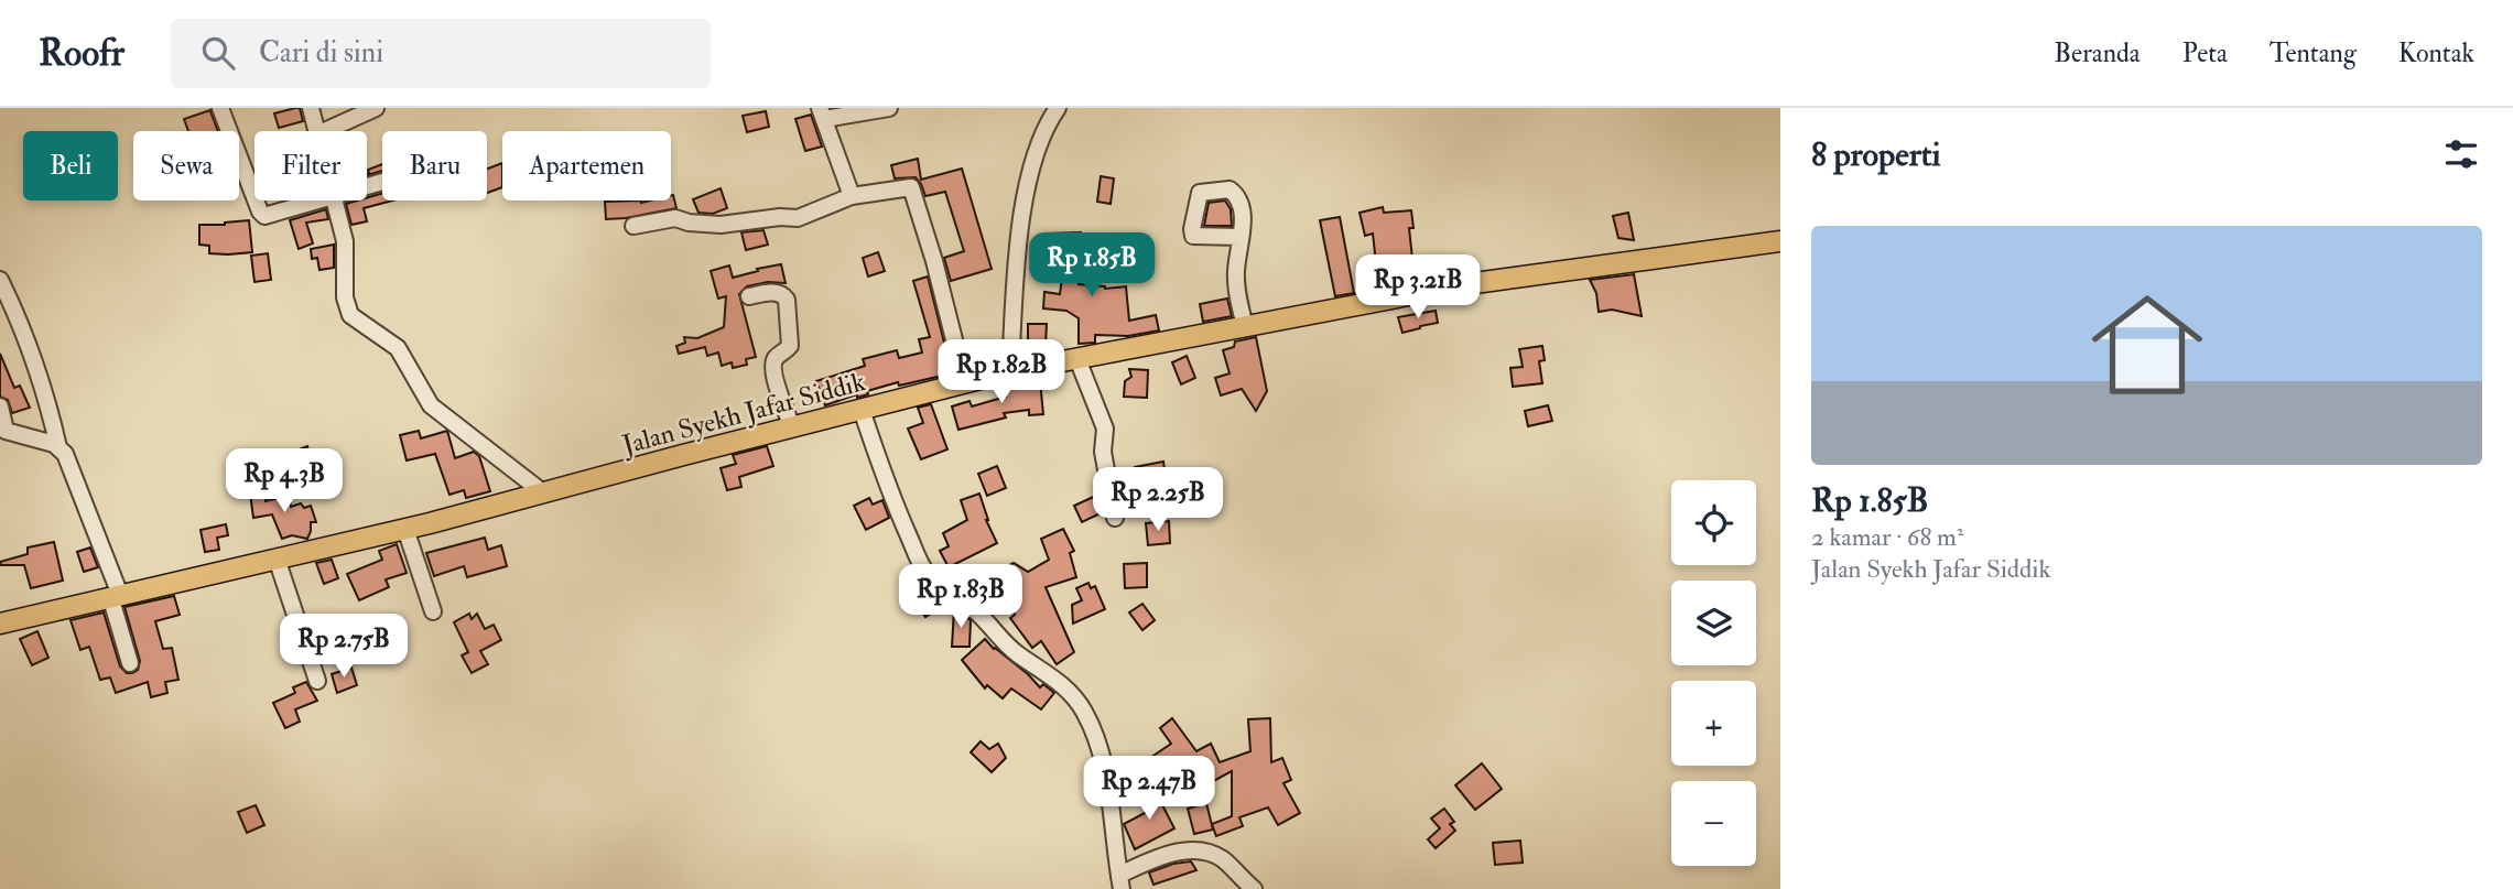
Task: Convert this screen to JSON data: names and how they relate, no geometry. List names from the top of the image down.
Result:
{
  "streets": {
    "main road": ["Jalan Syekh Jafar Siddik"]
  },
  "page": {
    "header": "Roofr",
    "search": "Cari di sini",
    "nav": [
      "Beranda",
      "Peta",
      "Tentang",
      "Kontak"
    ],
    "heading": "8 properti",
    "chip": [
      "Beli",
      "Sewa",
      "Filter",
      "Baru",
      "Apartemen"
    ],
    "list": [
      {
        "name": "Rp 1.85B",
        "note": "2 kamar · 68 m² · Jalan Syekh Jafar Siddik"
      }
    ],
    "price": [
      "Rp 1.85B",
      "Rp 3.21B",
      "Rp 1.82B",
      "Rp 4.3B",
      "Rp 2.25B",
      "Rp 1.83B",
      "Rp 2.75B",
      "Rp 2.47B"
    ],
    "map_buttons": ["+", "−"]
  }
}
